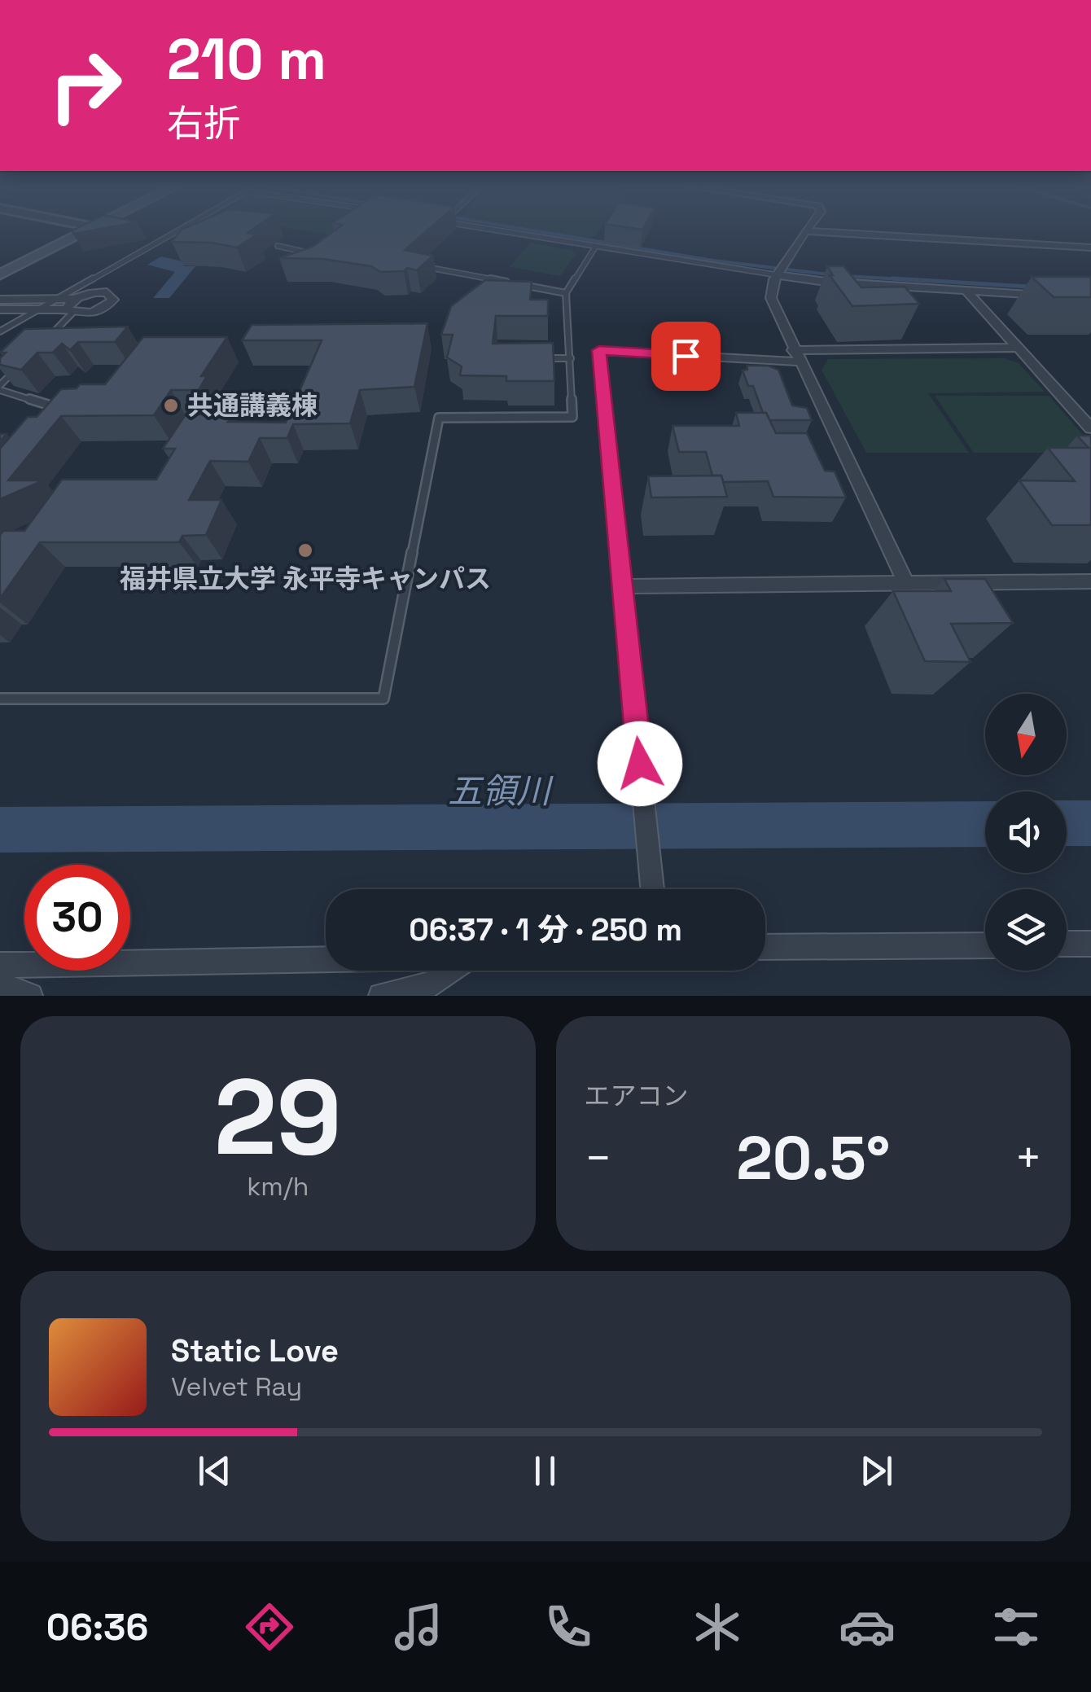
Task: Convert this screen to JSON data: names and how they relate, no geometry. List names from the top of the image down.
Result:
{
  "water": ["五領川"],
  "places": ["共通講義棟", "福井県立大学 永平寺キャンパス"],
  "north": "bottom",
  "page": {
    "turn": ["210 m", "右折"],
    "limit": "30",
    "trip": "06:37 · 1 分 · 250 m",
    "tile": [
      ["29", "km/h"],
      "エアコン"
    ],
    "heat": ["−", "20.5°", "+"],
    "song": ["Static Love", "Velvet Ray"],
    "tabs": "06:36"
  }
}
